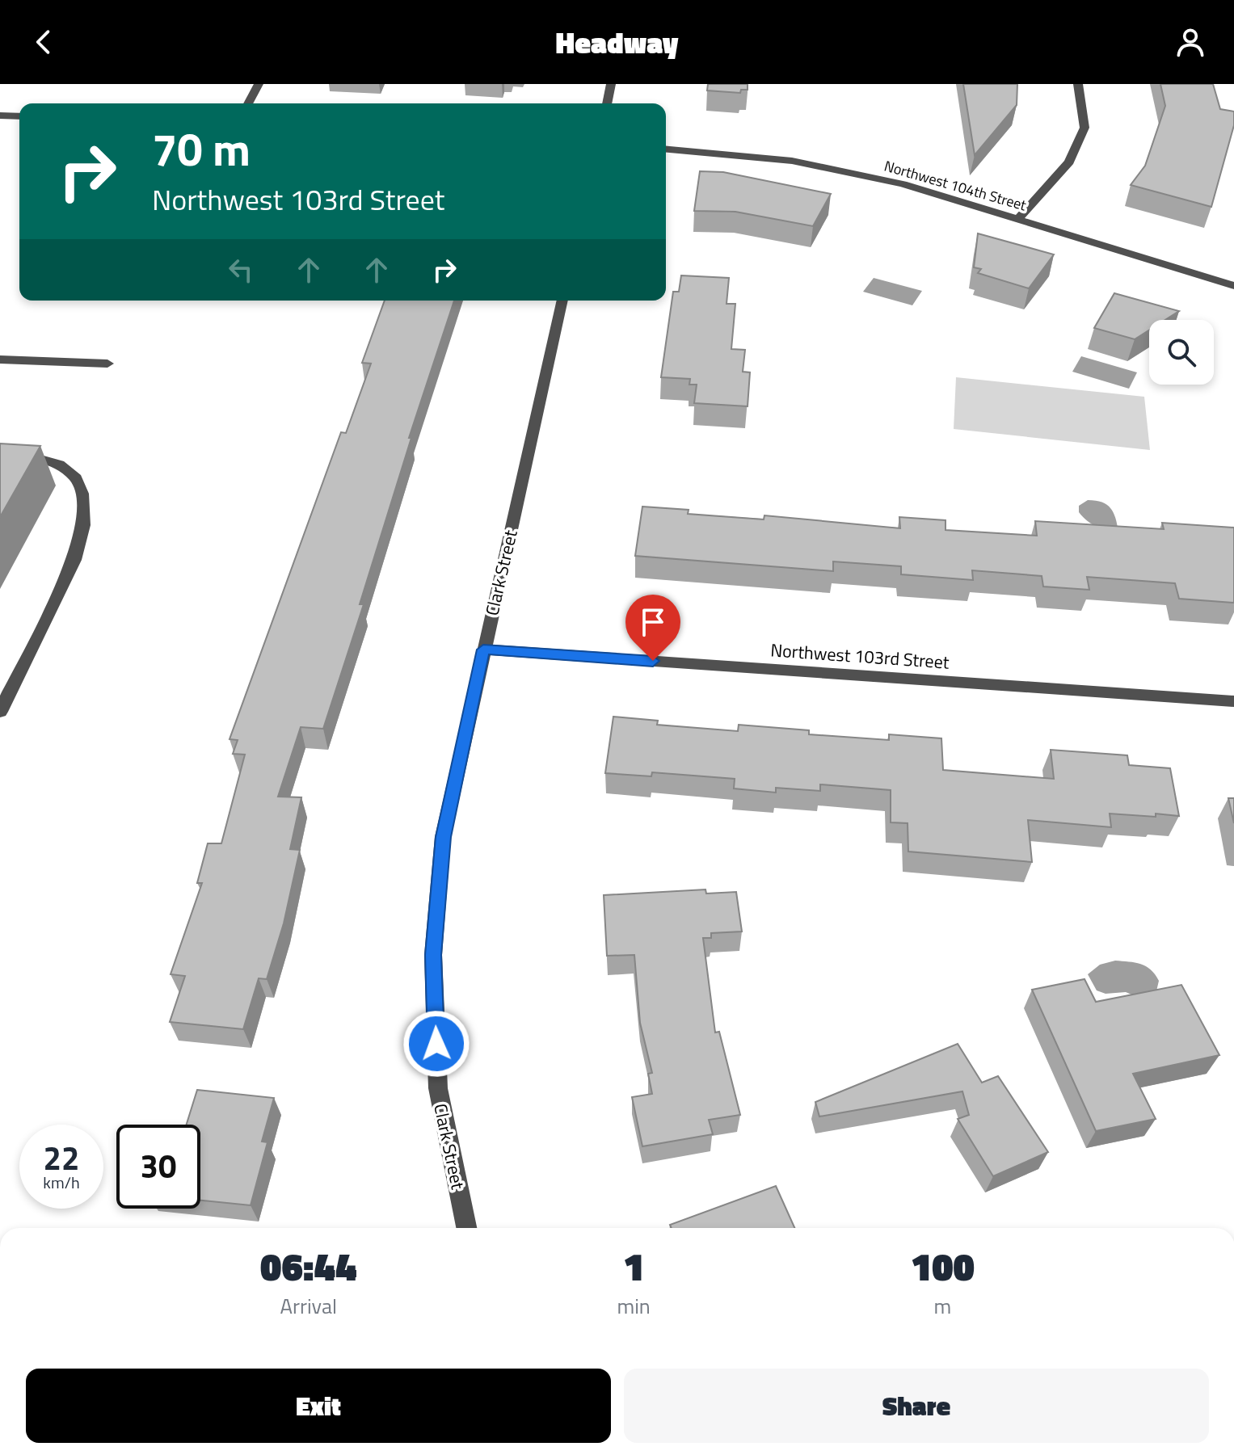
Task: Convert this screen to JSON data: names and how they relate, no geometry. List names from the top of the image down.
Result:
{
  "streets": {
    "street": ["Northwest 104th Street", "Clark Street", "Northwest 103rd Street"]
  },
  "crossings": [
    ["Clark Street", "Northwest 103rd Street"]
  ],
  "page": {
    "header": "Headway",
    "turn": ["70 m", "Northwest 103rd Street"],
    "speed": "22 km/h",
    "limit": "30",
    "eta": [
      "06:44",
      "Arrival",
      "1",
      "min",
      "100",
      "m"
    ],
    "buttons": ["Exit", "Share"]
  }
}
